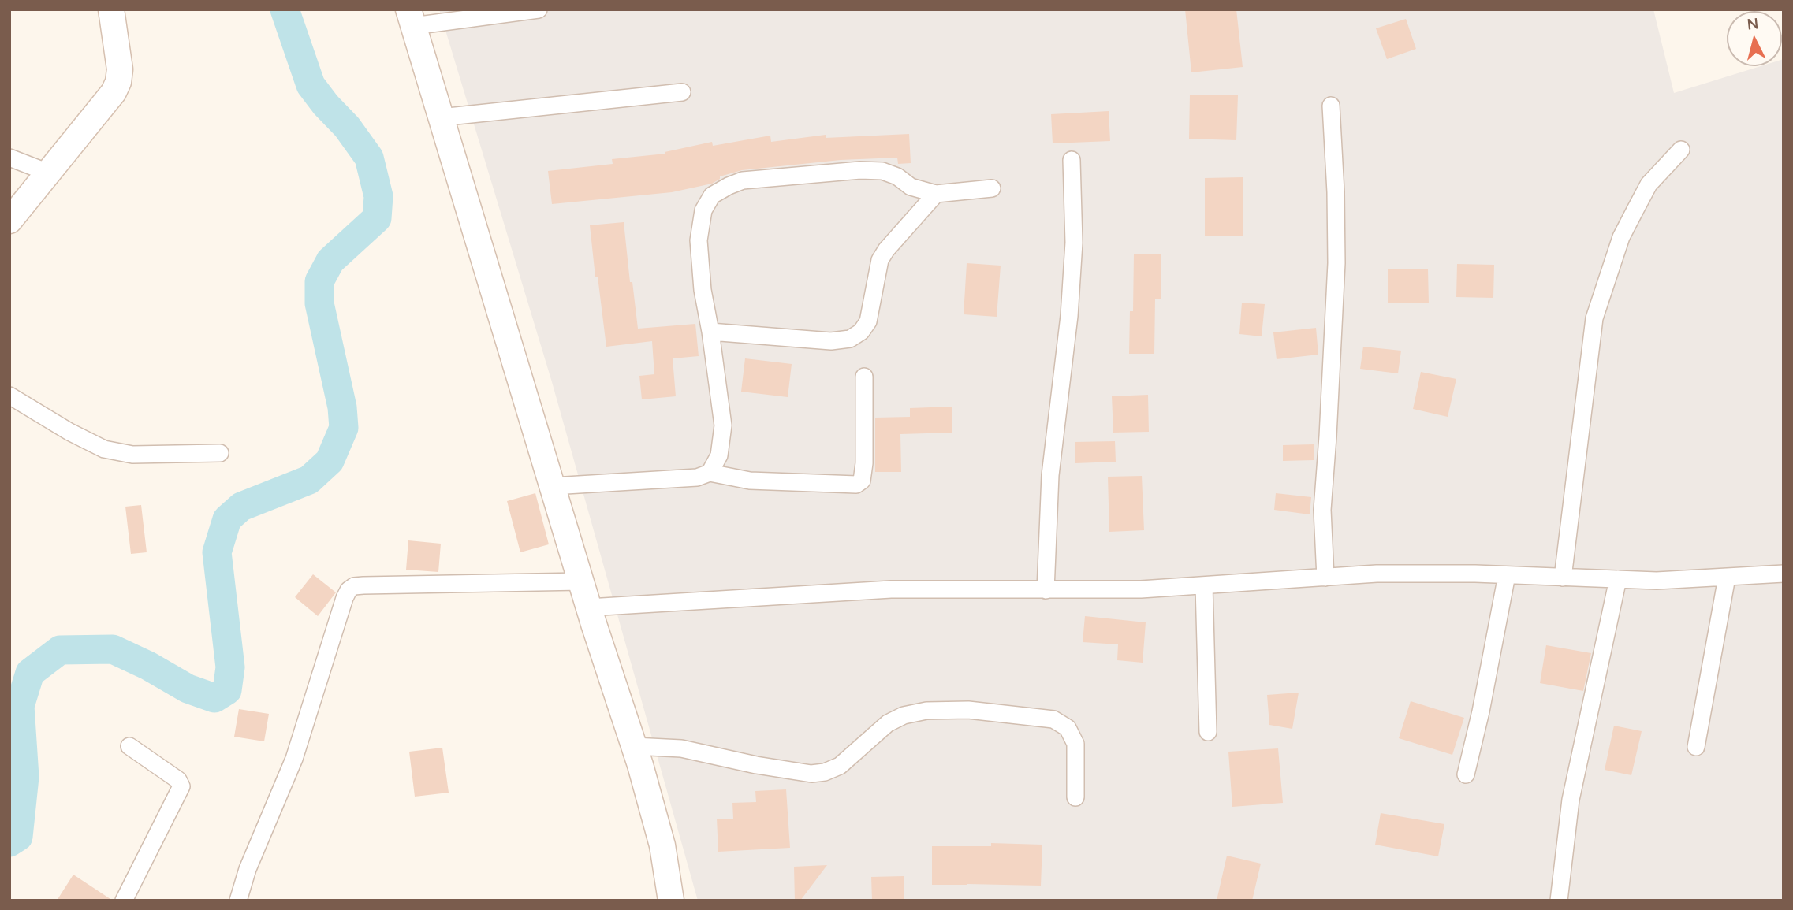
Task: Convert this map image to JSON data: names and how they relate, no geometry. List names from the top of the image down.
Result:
{
  "north": "top"
}
